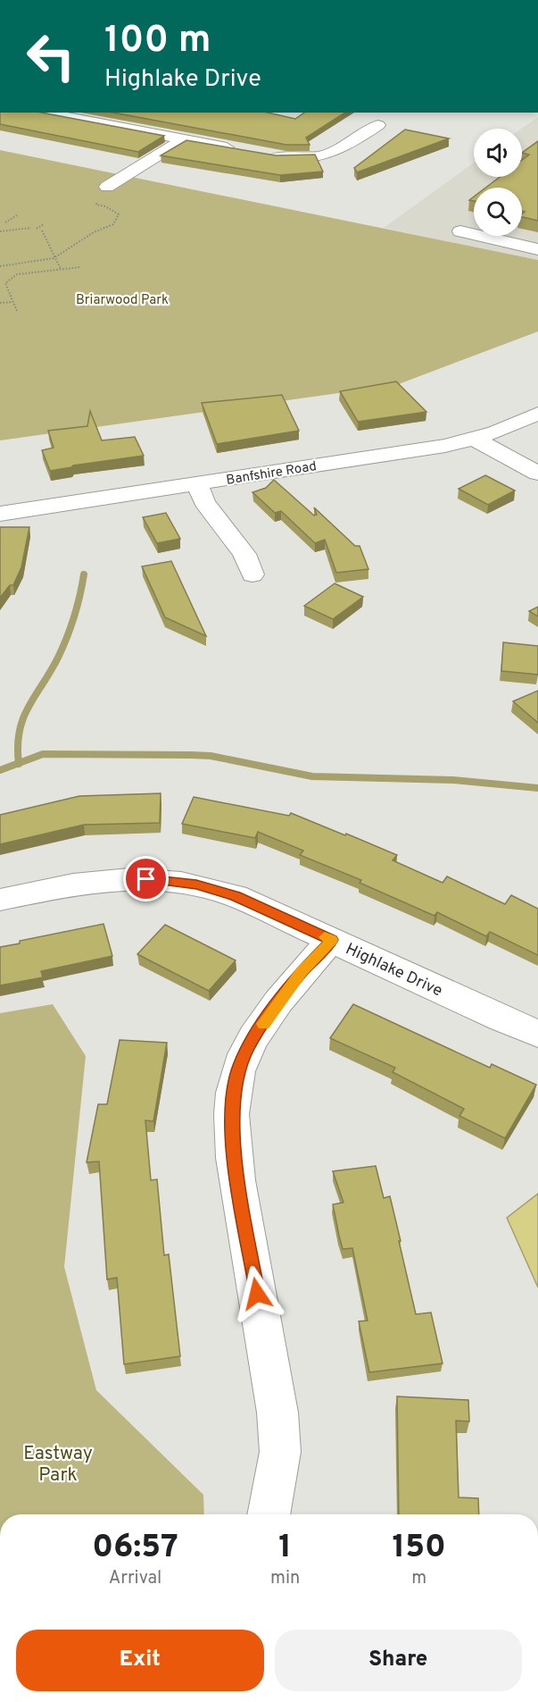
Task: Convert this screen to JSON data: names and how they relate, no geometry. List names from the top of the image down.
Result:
{
  "streets": {
    "street": ["Banfshire Road", "Highlake Drive"]
  },
  "parks": ["Briarwood Park", "Eastway Park"],
  "page": {
    "turn": ["100 m", "Highlake Drive"],
    "eta": [
      "06:57",
      "Arrival",
      "1",
      "min",
      "150",
      "m"
    ],
    "buttons": ["Exit", "Share"]
  }
}
